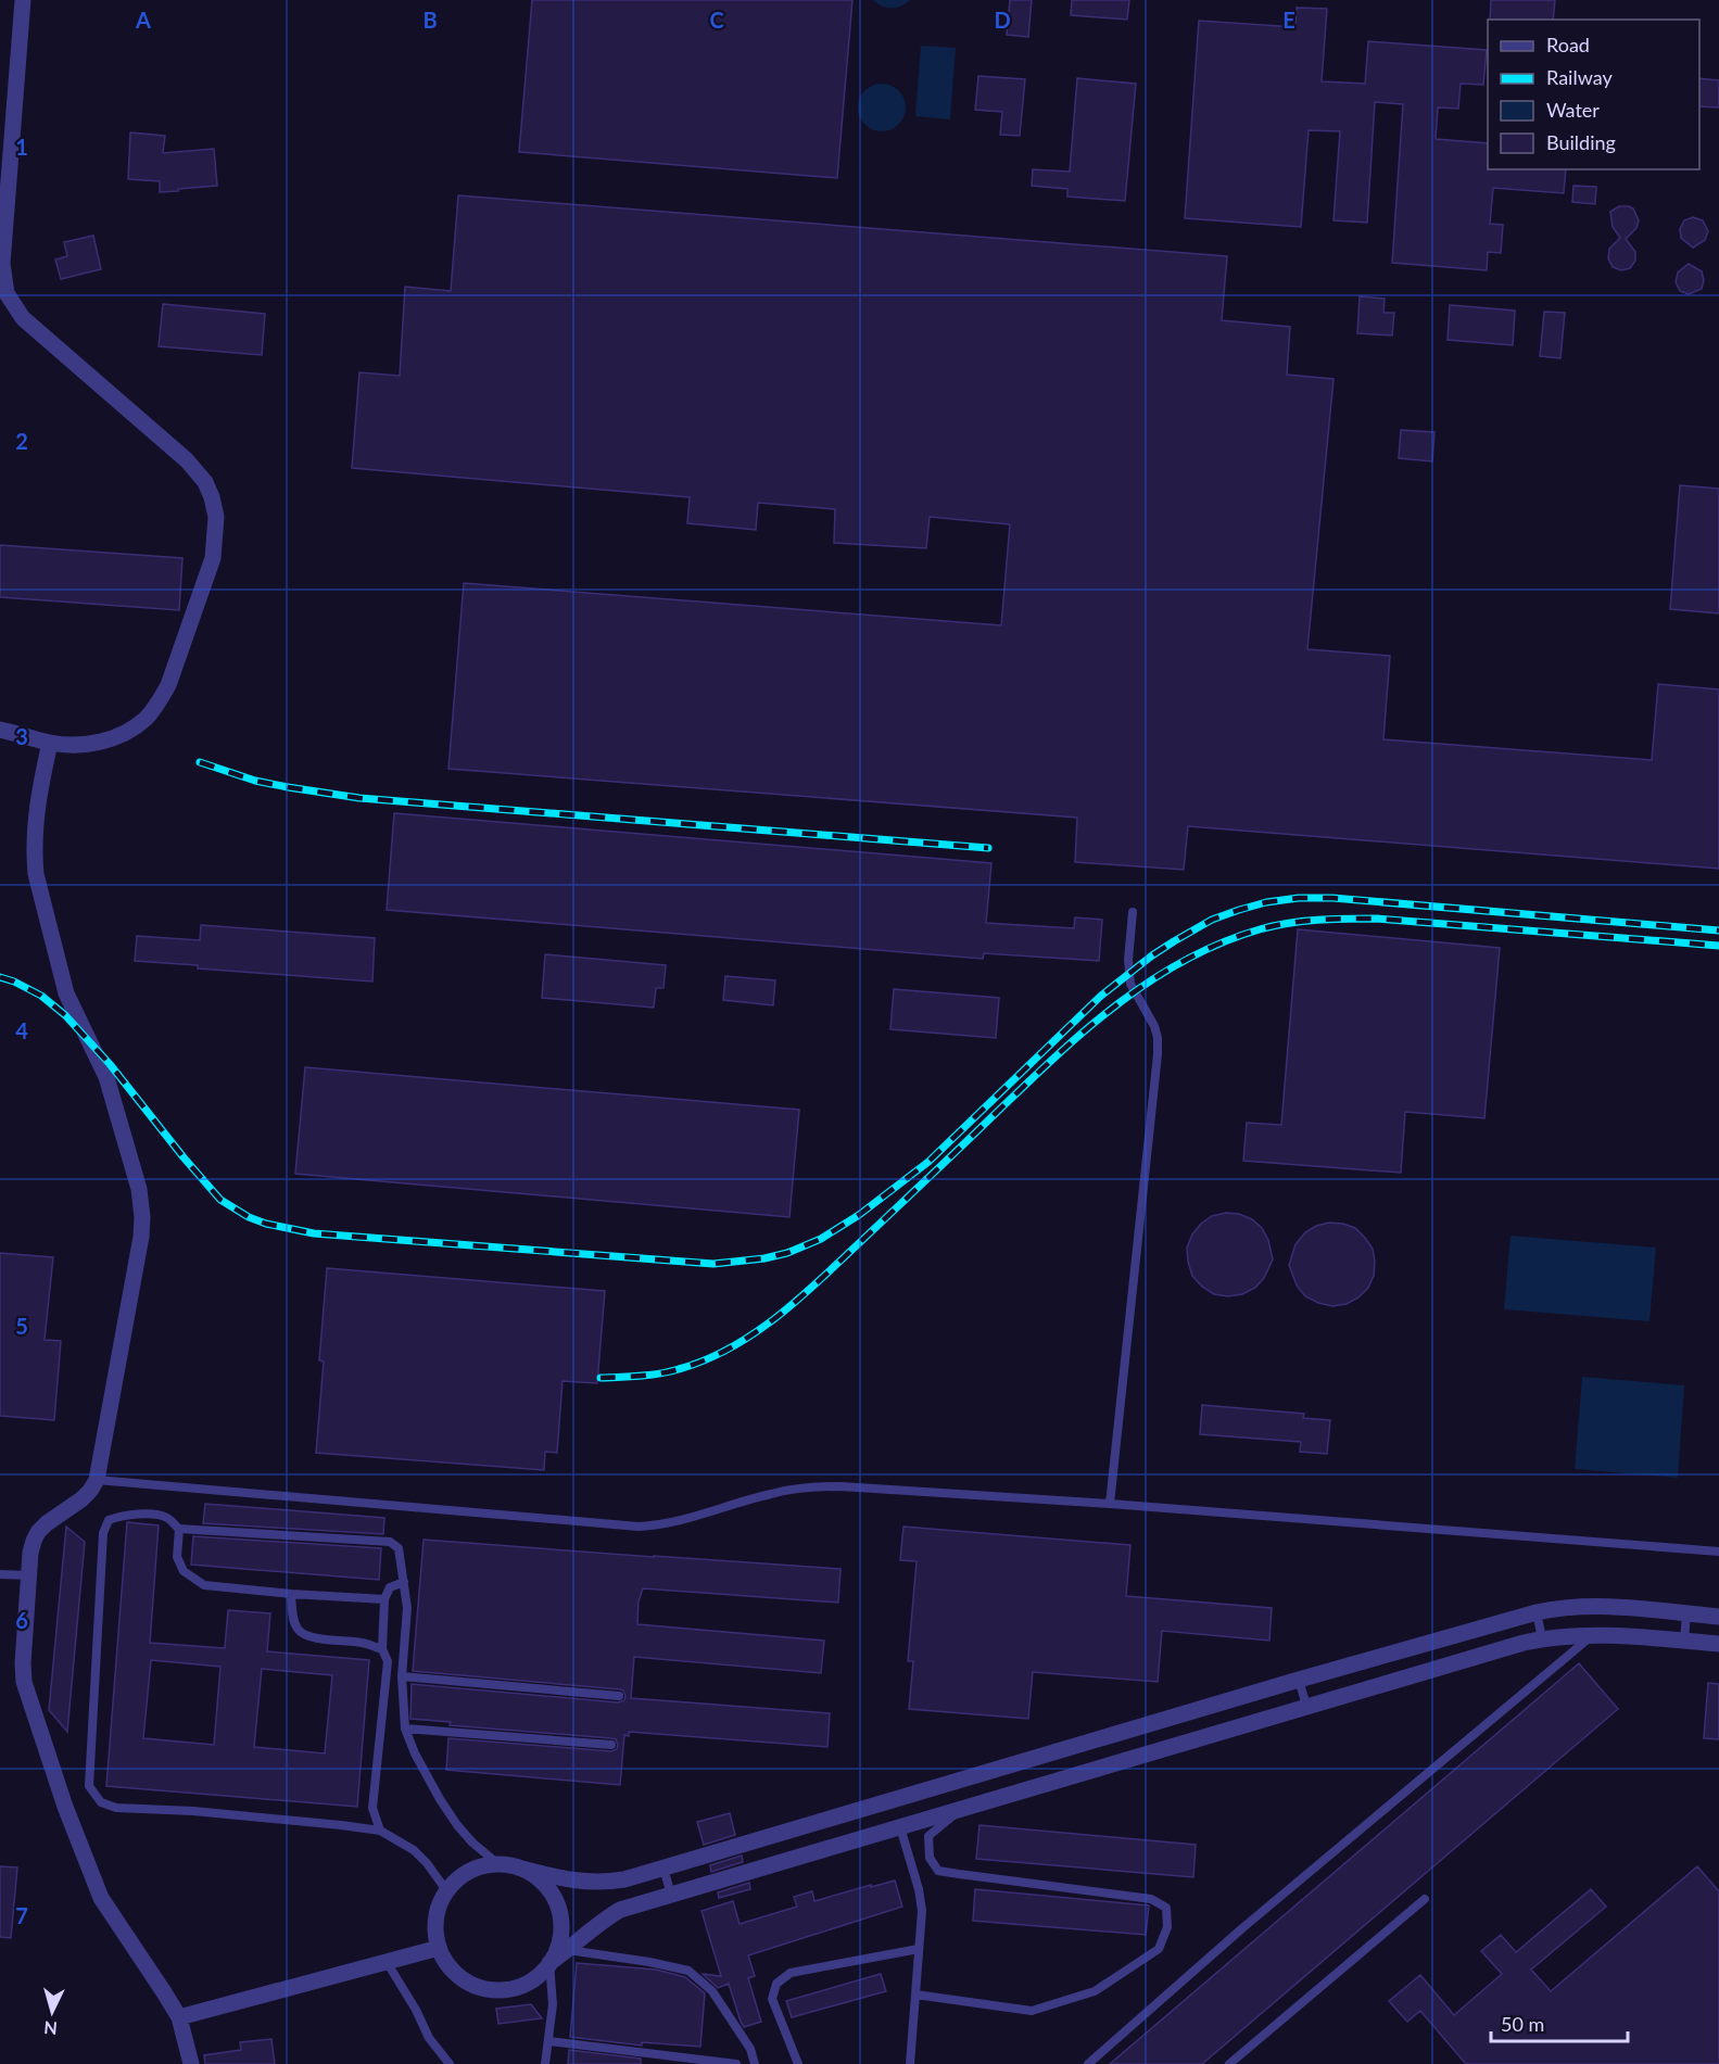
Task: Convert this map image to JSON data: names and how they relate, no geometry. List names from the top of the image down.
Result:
{
  "legend": [
    "Road",
    "Railway",
    "Water",
    "Building"
  ],
  "scale_bar": "50 m",
  "north": "bottom",
  "grid": {
    "columns": [
      "A",
      "B",
      "C",
      "D",
      "E"
    ],
    "rows": [
      "1",
      "2",
      "3",
      "4",
      "5",
      "6",
      "7"
    ]
  }
}
